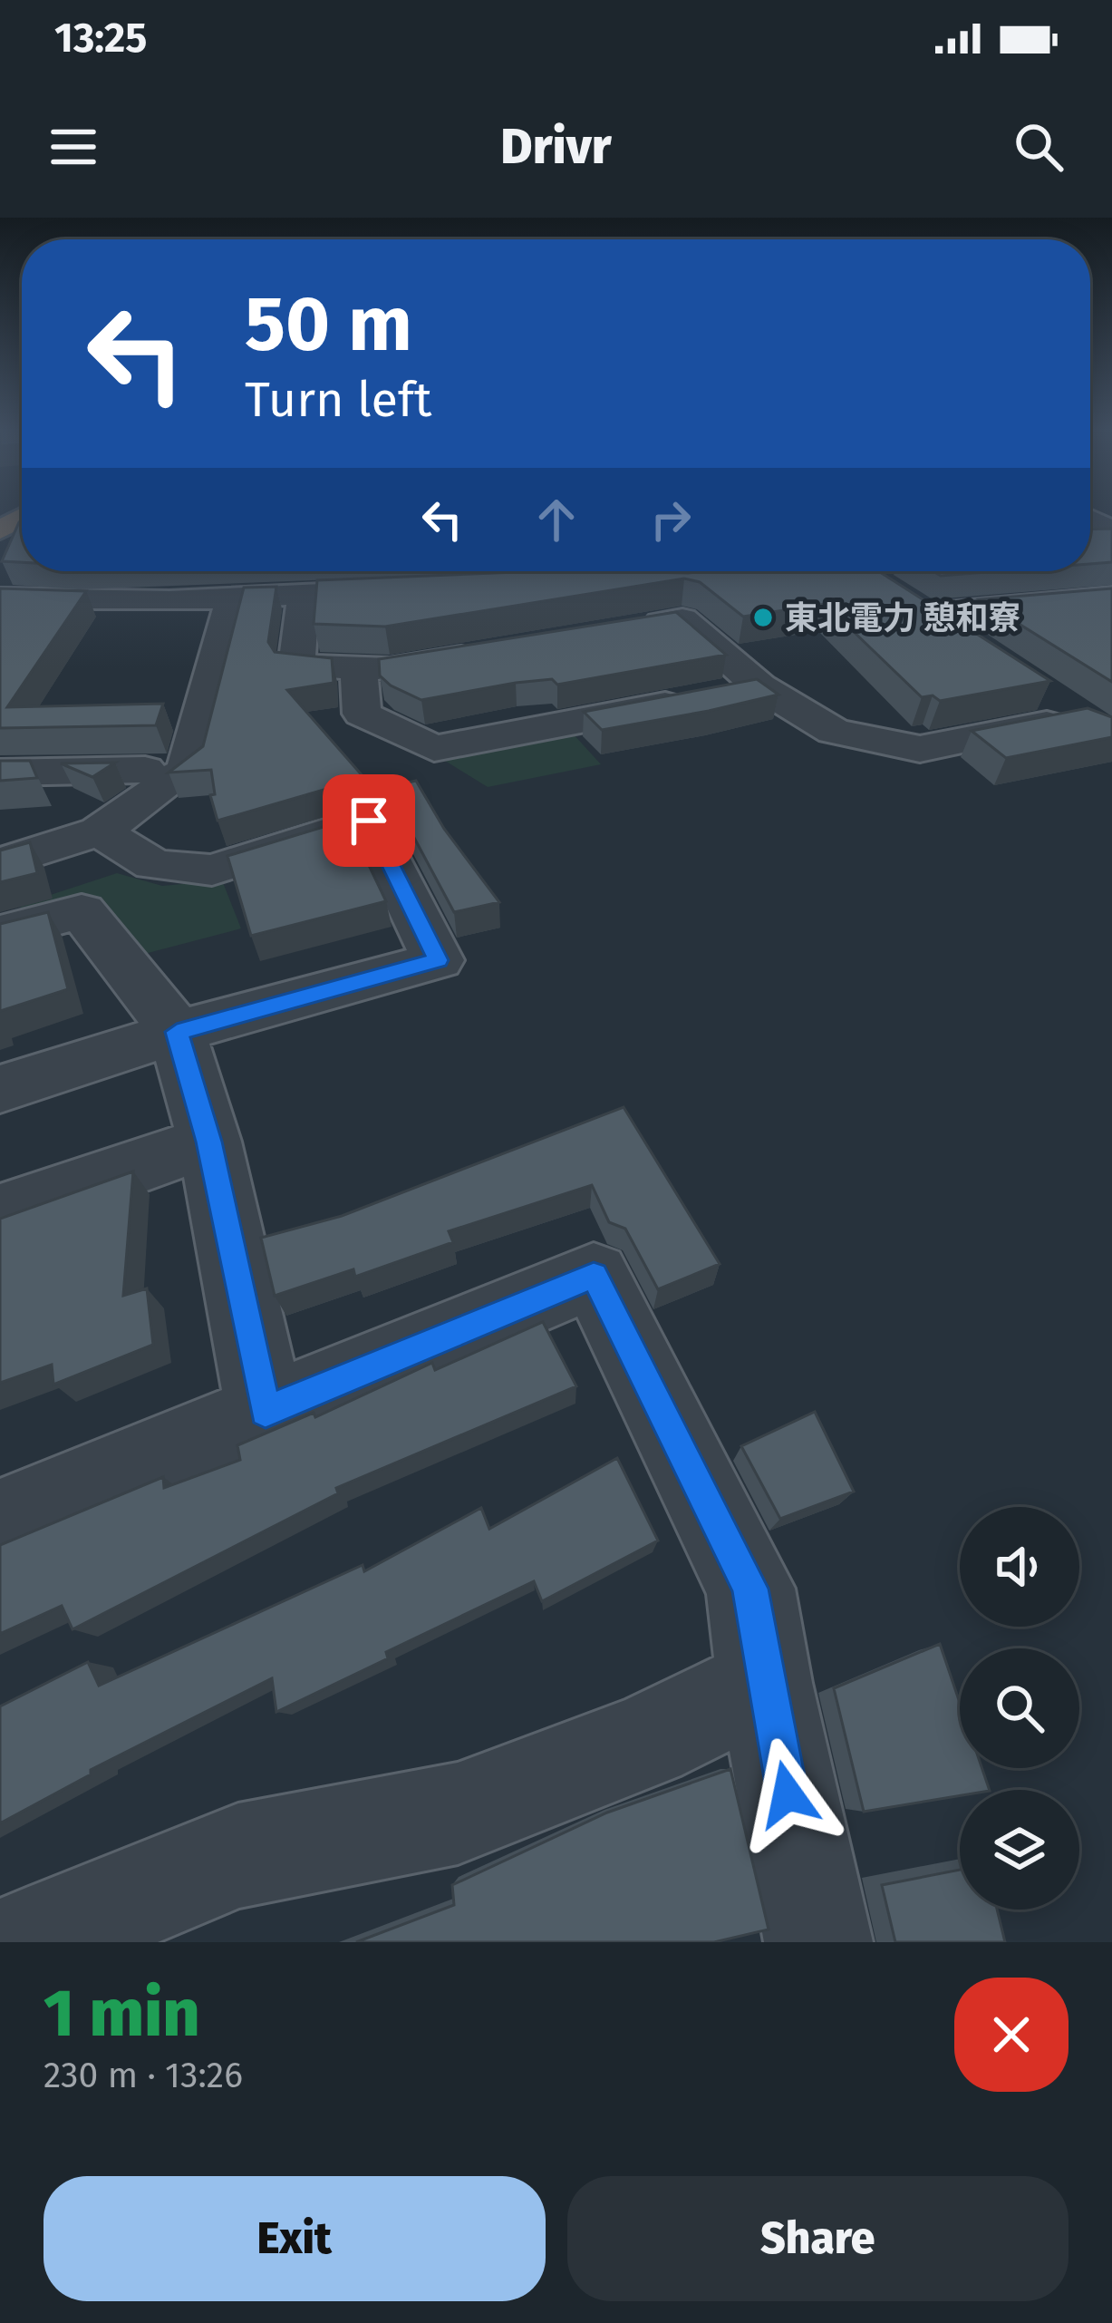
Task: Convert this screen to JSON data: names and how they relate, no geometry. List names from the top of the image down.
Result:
{
  "places": ["東北電力 憩和寮"],
  "page": {
    "status": "13:25",
    "header": "Drivr",
    "turn": ["50 m", "Turn left"],
    "heading": ["1 min", "230 m · 13:26"],
    "buttons": ["Exit", "Share"]
  }
}
